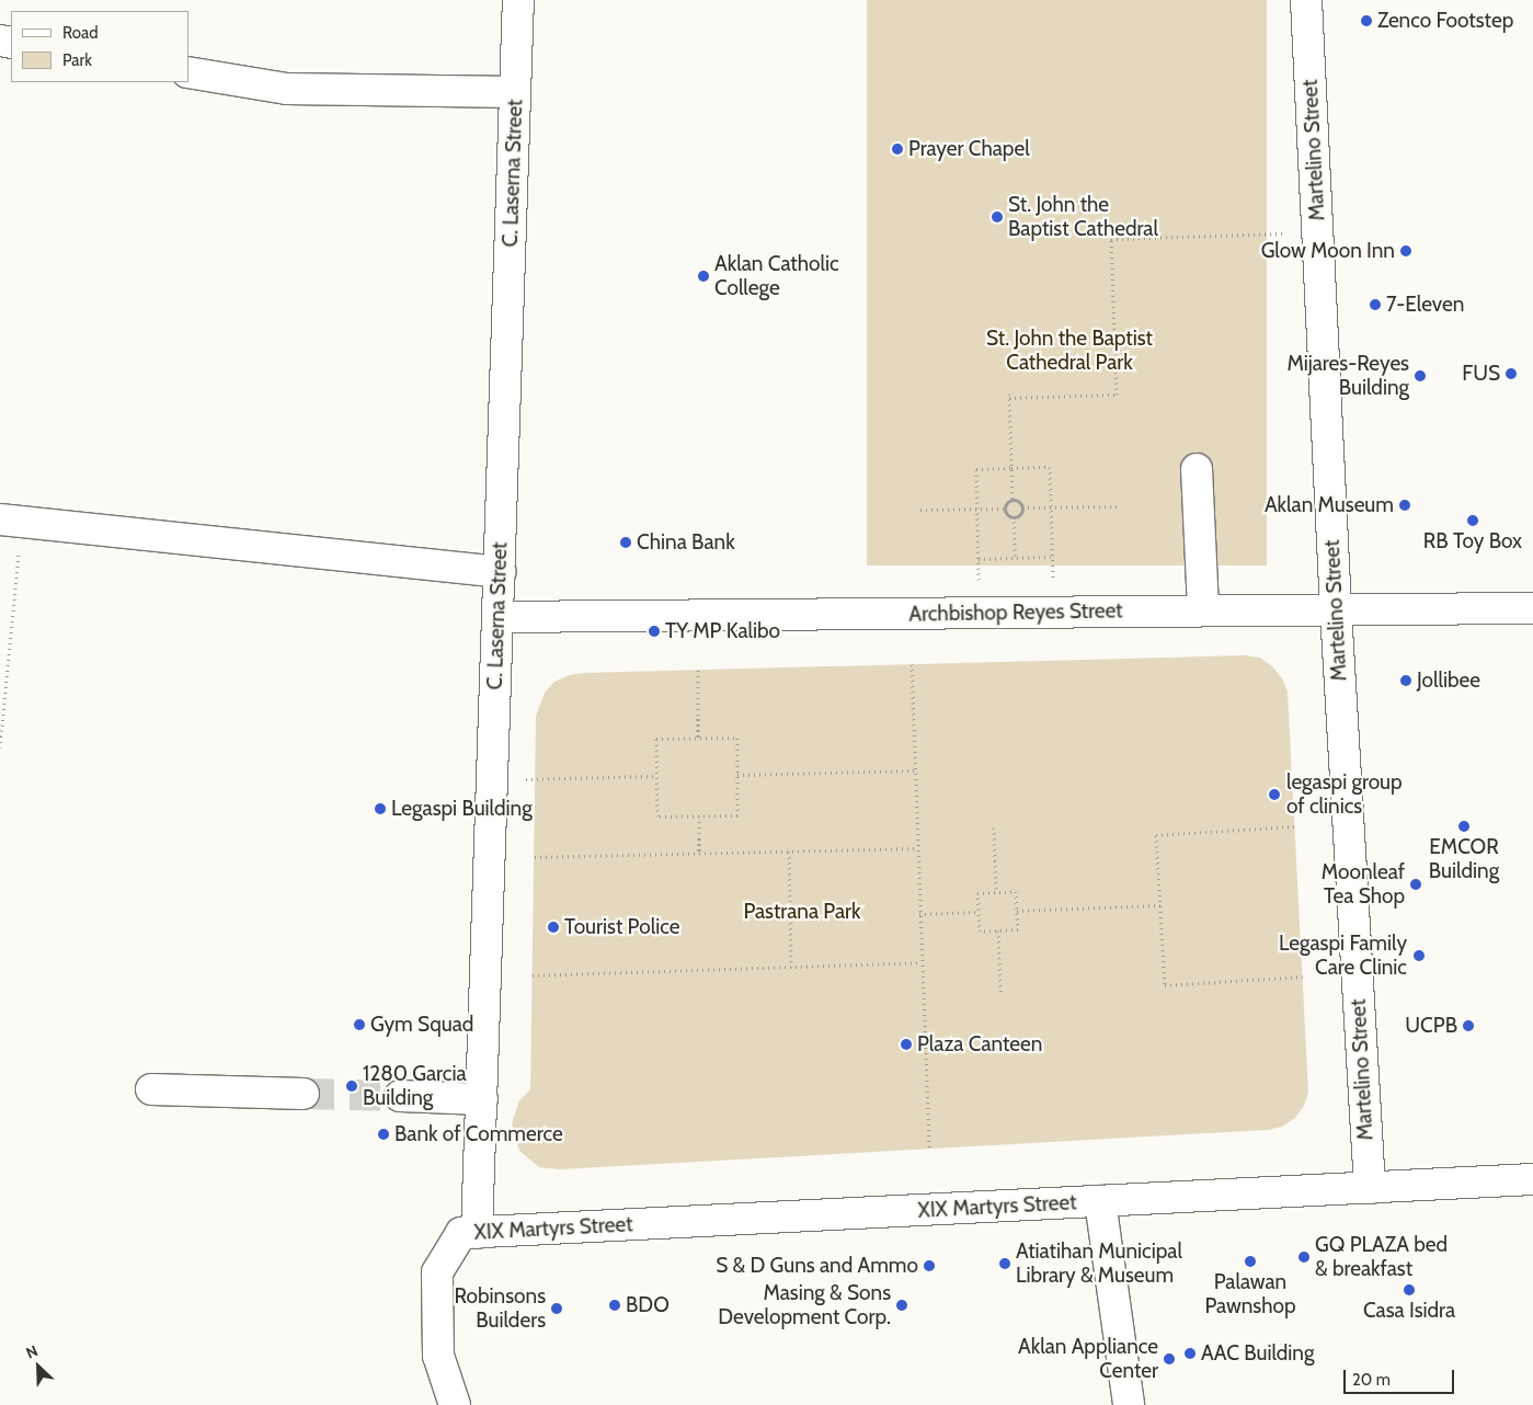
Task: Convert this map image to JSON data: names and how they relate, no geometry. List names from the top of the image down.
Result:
{
  "streets": {
    "street": [
      "Martelino Street",
      "C. Laserna Street",
      "Archbishop Reyes Street",
      "XIX Martyrs Street"
    ]
  },
  "crossings": [
    ["Martelino Street", "Archbishop Reyes Street"],
    ["Martelino Street", "XIX Martyrs Street"],
    ["C. Laserna Street", "Archbishop Reyes Street"],
    ["C. Laserna Street", "XIX Martyrs Street"]
  ],
  "parks": ["St. John the Baptist Cathedral Park", "Pastrana Park"],
  "places": [
    "Zenco Footstep",
    "Prayer Chapel",
    "St. John the Baptist Cathedral",
    "Glow Moon Inn",
    "Aklan Catholic College",
    "7-Eleven",
    "FUS",
    "Mijares-Reyes Building",
    "Aklan Museum",
    "RB Toy Box",
    "China Bank",
    "TY MP Kalibo",
    "Jollibee",
    "legaspi group of clinics",
    "Legaspi Building",
    "EMCOR Building",
    "Moonleaf Tea Shop",
    "Tourist Police",
    "Legaspi Family Care Clinic",
    "Gym Squad",
    "UCPB",
    "Plaza Canteen",
    "1280 Garcia Building",
    "Bank of Commerce",
    "GQ PLAZA bed & breakfast",
    "Palawan Pawnshop",
    "Atiatihan Municipal Library & Museum",
    "S & D Guns and Ammo",
    "Casa Isidra",
    "BDO",
    "Masing & Sons Development Corp.",
    "Robinsons Builders",
    "AAC Building",
    "Aklan Appliance Center"
  ],
  "legend": ["Road", "Park"],
  "scale_bar": "20 m",
  "north": "top left"
}
